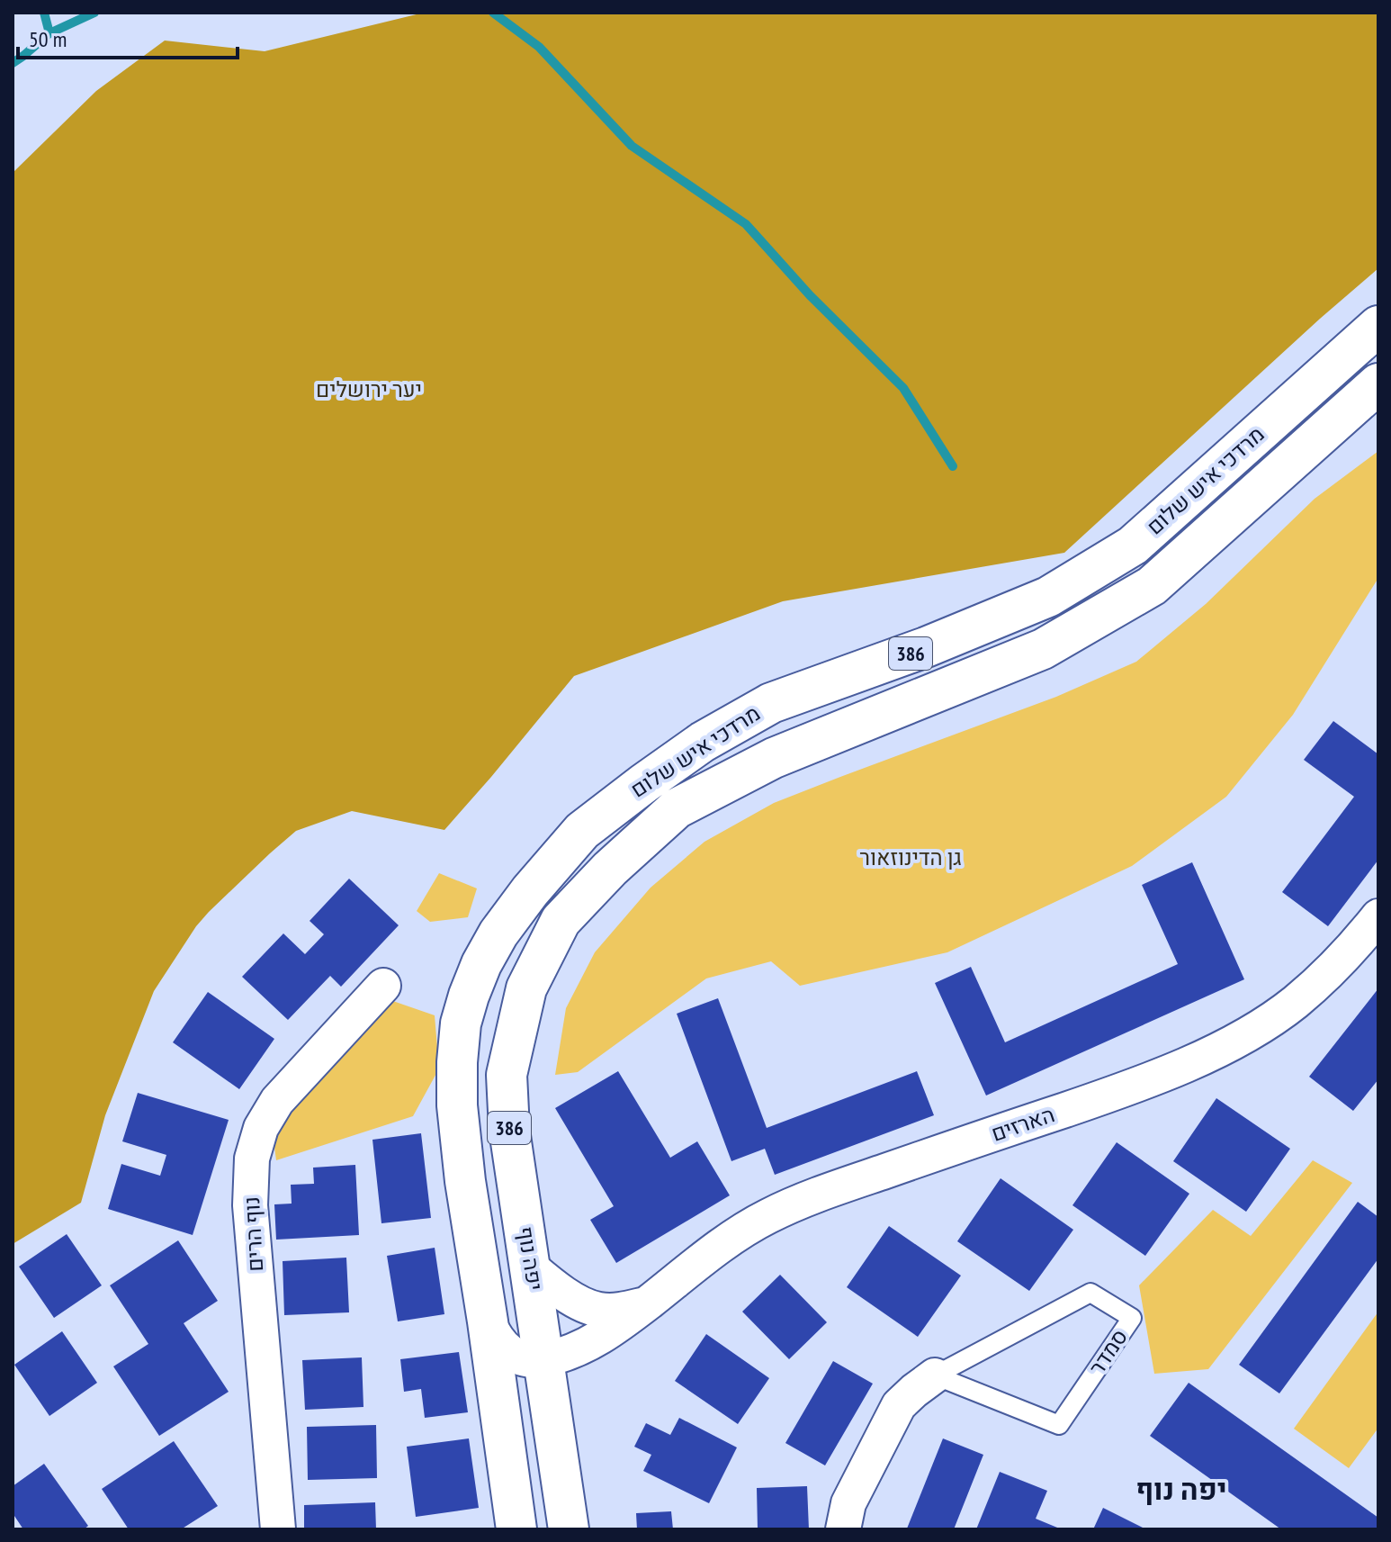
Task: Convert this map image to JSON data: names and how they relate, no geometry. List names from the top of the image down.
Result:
{
  "streets": {
    "main road": ["מרדכי איש שלום", "386", "יפה נוף"],
    "street": ["הארזים", "נוף הרים", "סמדר"]
  },
  "crossings": [
    ["מרדכי איש שלום", "386"],
    ["מרדכי איש שלום", "יפה נוף"],
    ["הארזים", "יפה נוף"]
  ],
  "districts": ["יפה נוף"],
  "parks": ["יער ירושלים", "גן הדינוזאור"],
  "scale_bar": "50 m"
}
